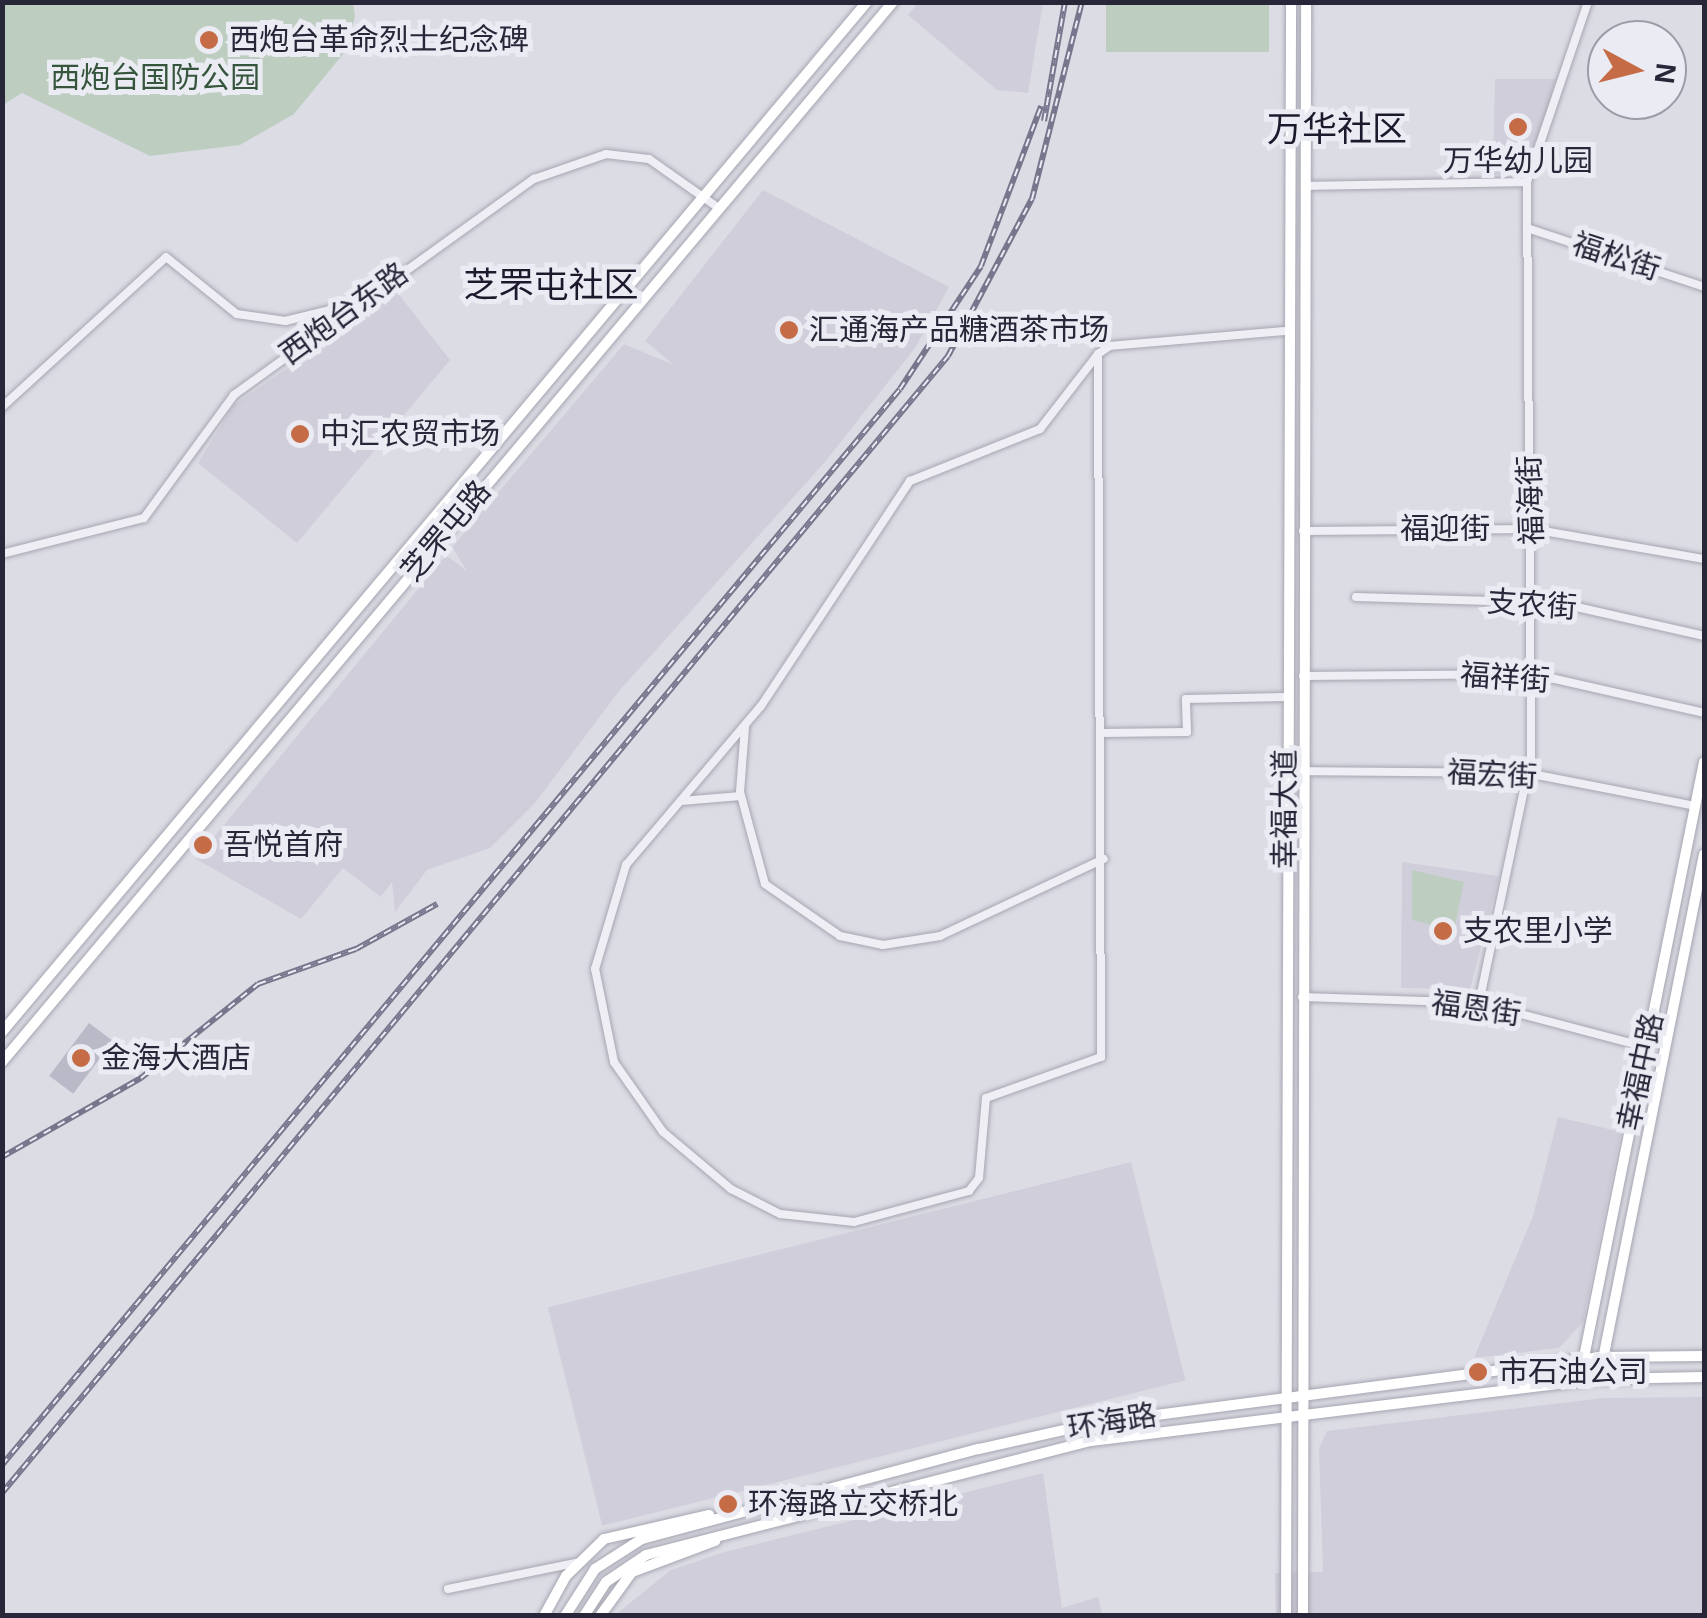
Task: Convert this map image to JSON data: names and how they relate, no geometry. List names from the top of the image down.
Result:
{
  "streets": {
    "main road": [
      "芝罘屯路",
      "幸福大道",
      "幸福中路",
      "环海路"
    ],
    "street": [
      "福松街",
      "西炮台东路",
      "福海街",
      "福迎街",
      "支农街",
      "福祥街",
      "福宏街",
      "福恩街"
    ]
  },
  "crossings": [
    ["福松街", "福海街"],
    ["西炮台东路", "芝罘屯路"],
    ["福海街", "福迎街"],
    ["福海街", "支农街"],
    ["福海街", "福祥街"],
    ["福海街", "福宏街"],
    ["福海街", "福恩街"],
    ["福迎街", "幸福大道"],
    ["福祥街", "幸福大道"],
    ["福宏街", "幸福大道"],
    ["福宏街", "幸福中路"],
    ["幸福大道", "福恩街"],
    ["幸福大道", "环海路"],
    ["福恩街", "幸福中路"],
    ["幸福中路", "环海路"]
  ],
  "districts": ["万华社区", "芝罘屯社区"],
  "parks": ["西炮台国防公园"],
  "places": [
    "西炮台革命烈士纪念碑",
    "万华幼儿园",
    "汇通海产品糖酒茶市场",
    "中汇农贸市场",
    "吾悦首府",
    "支农里小学",
    "金海大酒店",
    "市石油公司",
    "环海路立交桥北"
  ],
  "north": "right"
}
